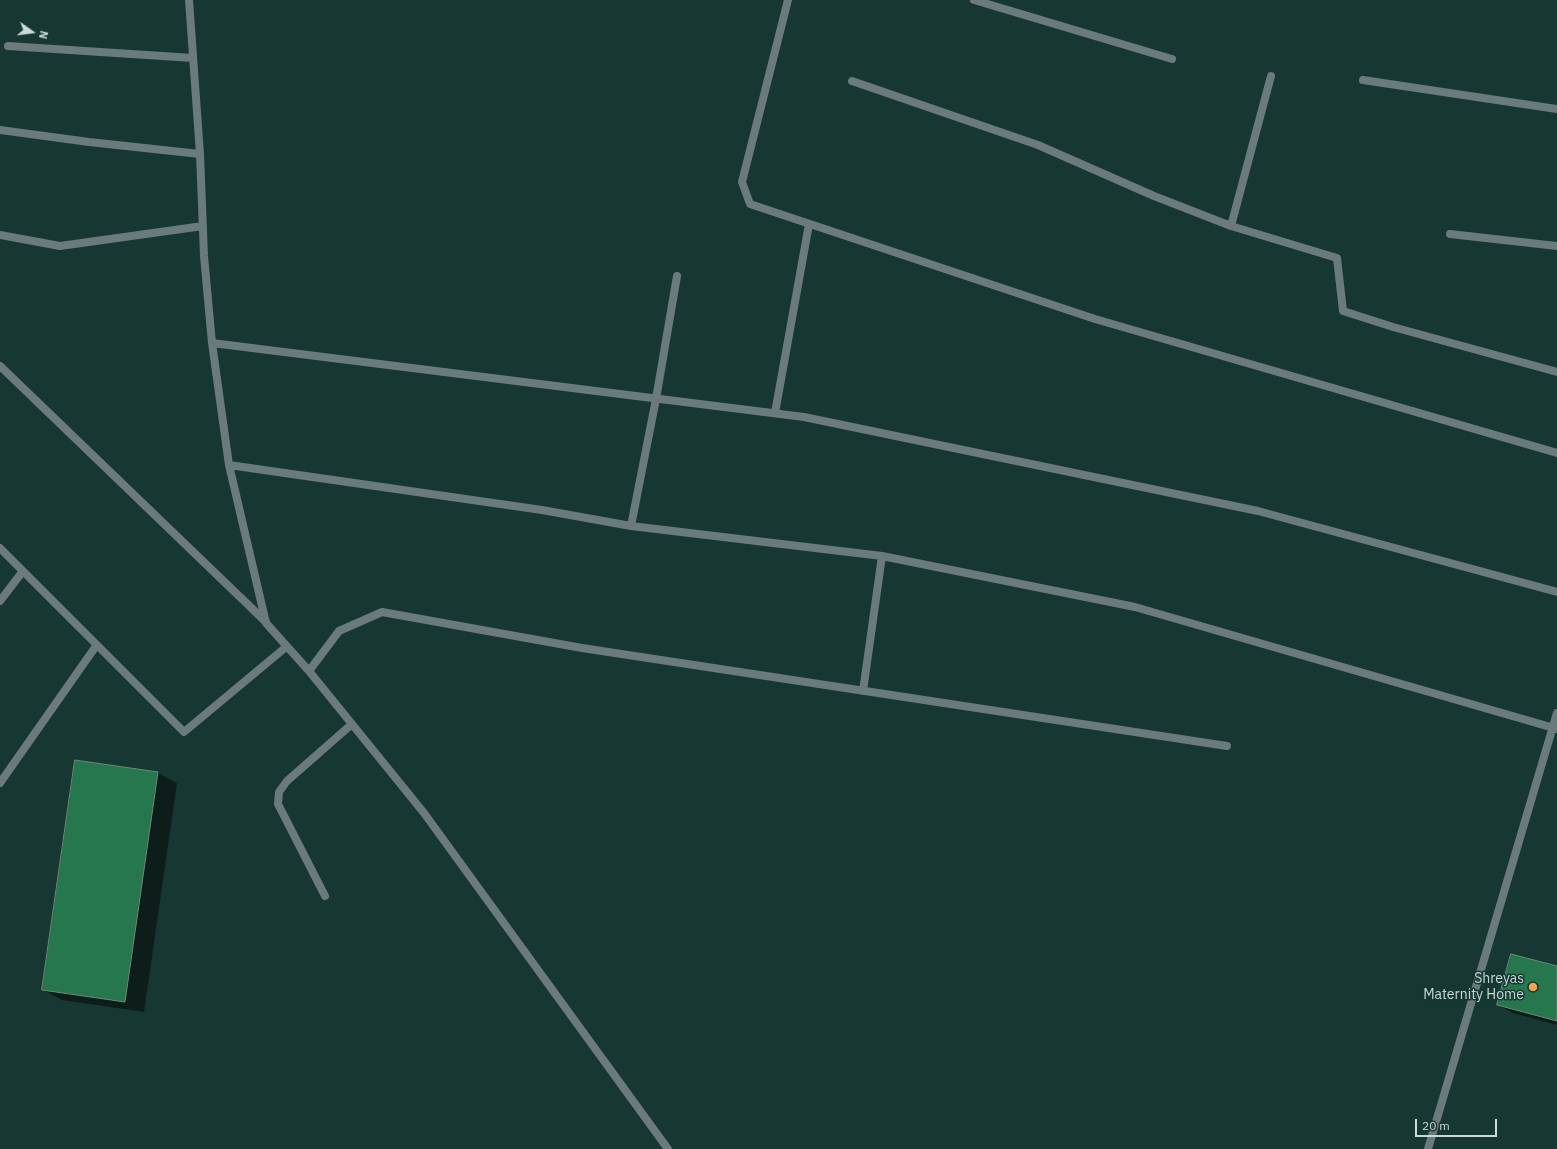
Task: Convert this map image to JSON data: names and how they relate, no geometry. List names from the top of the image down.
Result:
{
  "places": ["Shreyas Maternity Home"],
  "scale_bar": "20 m",
  "north": "right"
}
